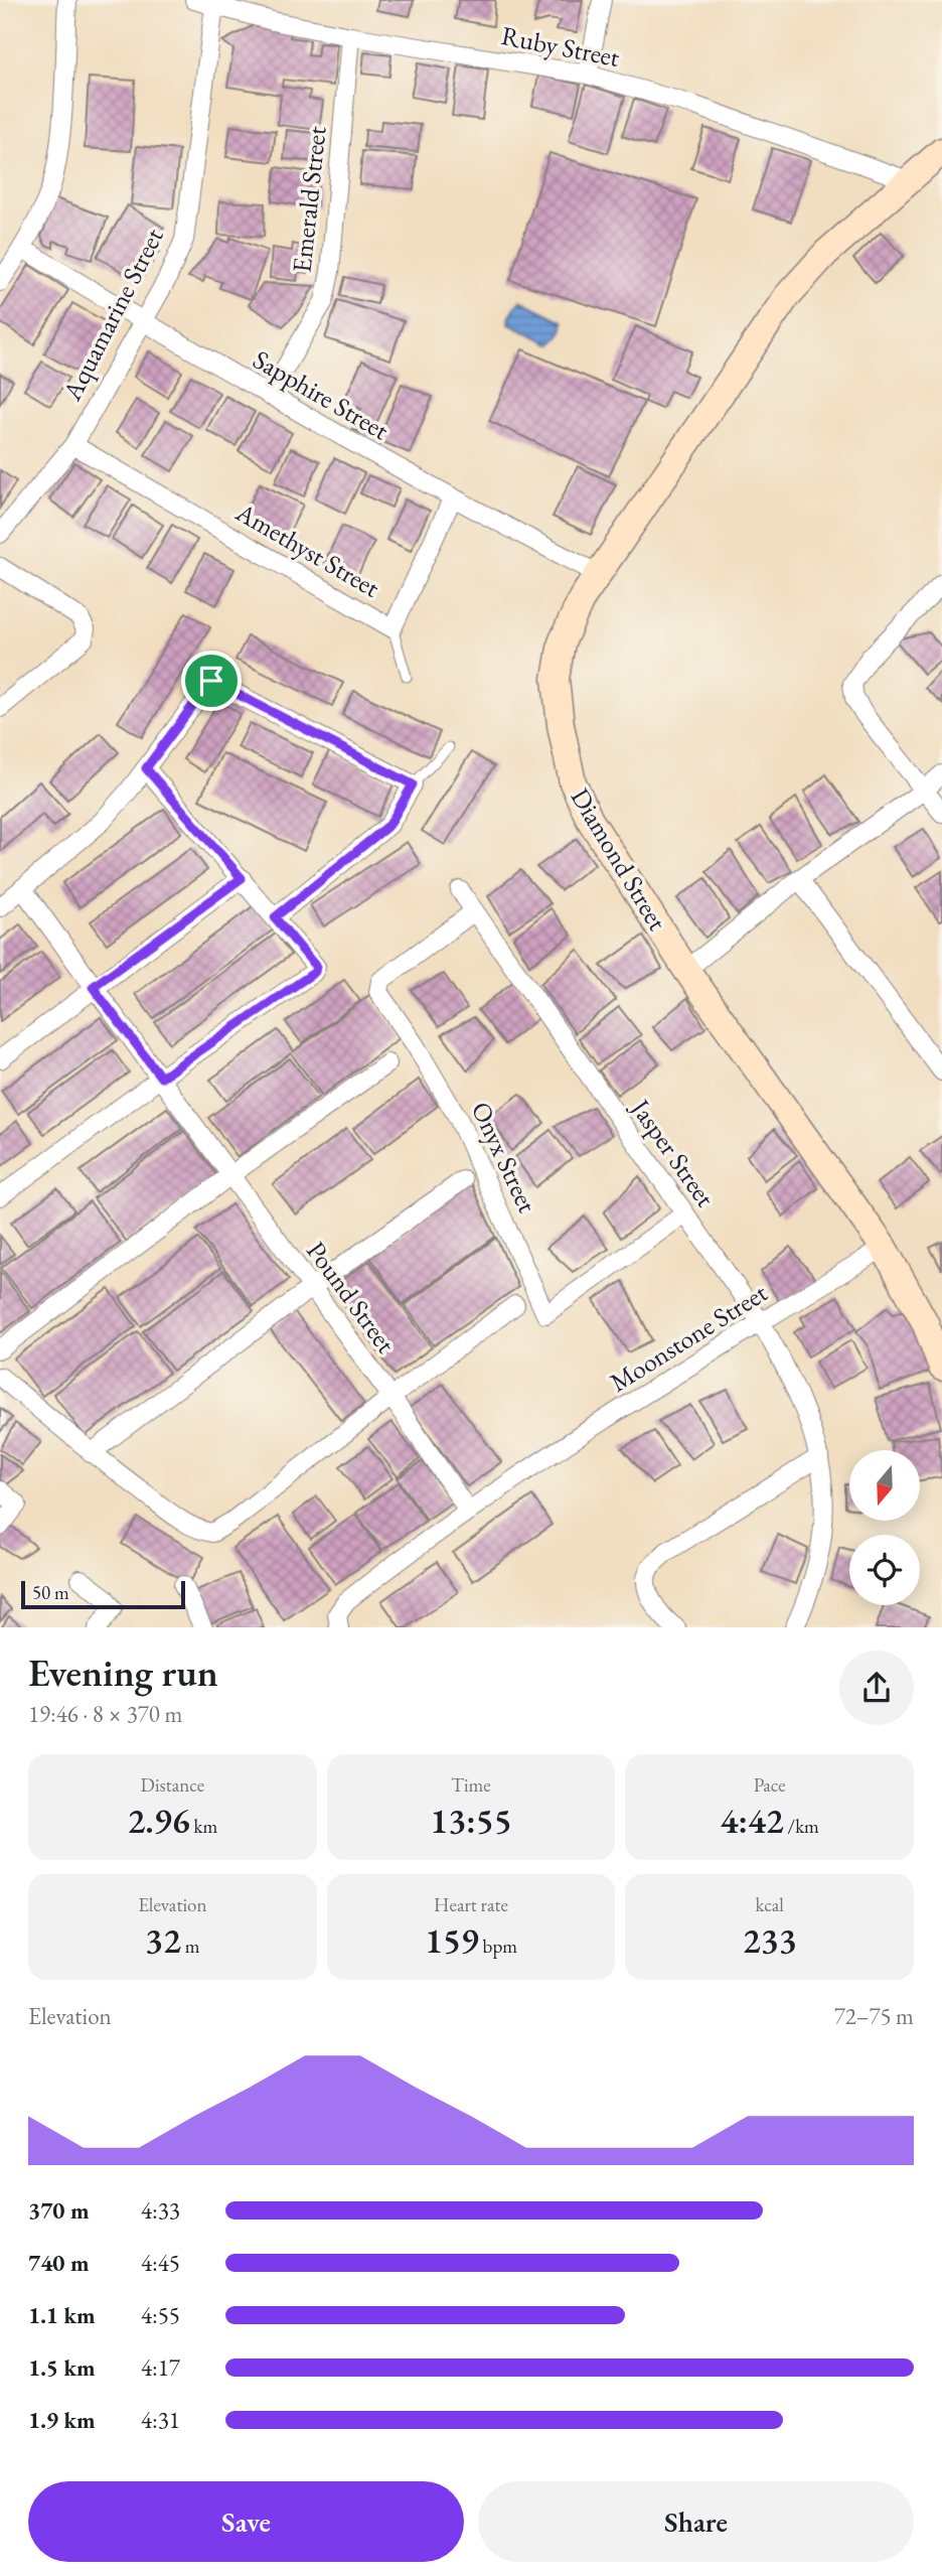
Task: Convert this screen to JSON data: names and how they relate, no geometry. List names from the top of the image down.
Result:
{
  "streets": {
    "street": [
      "Ruby Street",
      "Emerald Street",
      "Aquamarine Street",
      "Sapphire Street",
      "Amethyst Street",
      "Diamond Street",
      "Jasper Street",
      "Onyx Street",
      "Pound Street",
      "Moonstone Street"
    ]
  },
  "crossings": [
    ["Ruby Street", "Emerald Street"],
    ["Ruby Street", "Aquamarine Street"],
    ["Ruby Street", "Diamond Street"],
    ["Emerald Street", "Sapphire Street"],
    ["Aquamarine Street", "Sapphire Street"],
    ["Aquamarine Street", "Amethyst Street"],
    ["Sapphire Street", "Amethyst Street"],
    ["Sapphire Street", "Diamond Street"],
    ["Diamond Street", "Moonstone Street"],
    ["Jasper Street", "Onyx Street"],
    ["Jasper Street", "Moonstone Street"],
    ["Pound Street", "Moonstone Street"]
  ],
  "scale_bar": "50 m",
  "north": "bottom",
  "page": {
    "scale": "50 m",
    "heading": ["Evening run", "19:46 · 8 × 370 m"],
    "stats": [
      ["Distance", "2.96 km"],
      ["Time", "13:55"],
      ["Pace", "4:42 /km"],
      ["Elevation", "32 m"],
      ["Heart rate", "159 bpm"],
      ["kcal", "233"]
    ],
    "chart": ["Elevation", "72–75 m"],
    "list": [
      {
        "name": "370 m",
        "note": "4:33"
      },
      {
        "name": "740 m",
        "note": "4:45"
      },
      {
        "name": "1.1 km",
        "note": "4:55"
      },
      {
        "name": "1.5 km",
        "note": "4:17"
      },
      {
        "name": "1.9 km",
        "note": "4:31"
      }
    ],
    "buttons": ["Save", "Share"]
  }
}
